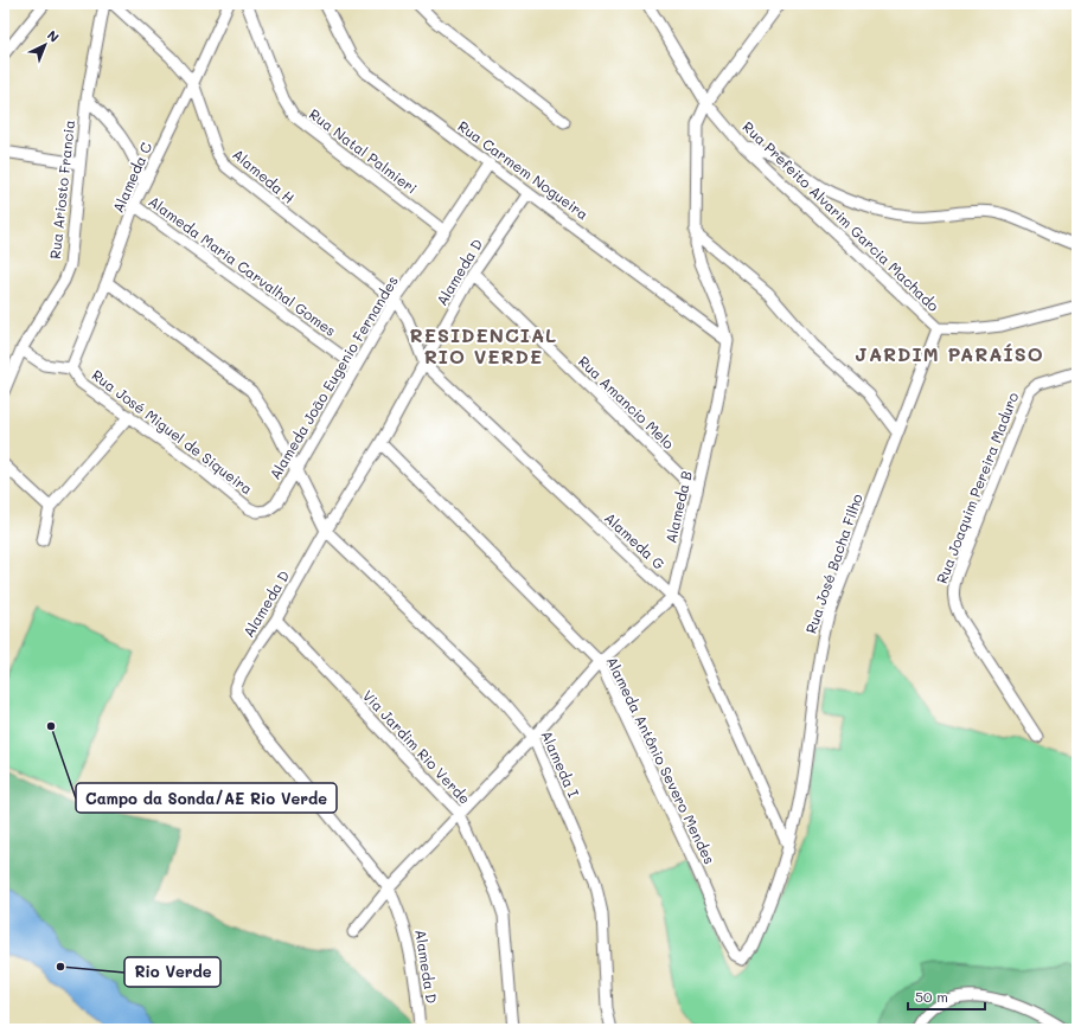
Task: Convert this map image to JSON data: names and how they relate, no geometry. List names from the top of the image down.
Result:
{
  "streets": {
    "street": [
      "Rua Natal Palmieri",
      "Rua Carmem Nogueira",
      "Alameda H",
      "Alameda C",
      "Rua Ariosto Francia",
      "Rua Prefeito Alvarim Garcia Machado",
      "Alameda Maria Carvalhal Gomes",
      "Alameda D",
      "Alameda João Eugenio Fernandes",
      "Rua Amancio Melo",
      "Rua José Miguel de Siqueira",
      "Rua Joaquim Pereira Maduro",
      "Alameda B",
      "Alameda G",
      "Rua José Bacha Filho",
      "Via Jardim Rio Verde",
      "Alameda Antônio Severo Mendes",
      "Alameda I"
    ]
  },
  "crossings": [
    ["Rua Natal Palmieri", "Alameda João Eugenio Fernandes"],
    ["Rua Carmem Nogueira", "Alameda D"],
    ["Rua Carmem Nogueira", "Alameda João Eugenio Fernandes"],
    ["Rua Carmem Nogueira", "Alameda B"],
    ["Alameda H", "Alameda C"],
    ["Alameda H", "Alameda João Eugenio Fernandes"],
    ["Alameda H", "Alameda G"],
    ["Alameda C", "Alameda Maria Carvalhal Gomes"],
    ["Alameda C", "Rua José Miguel de Siqueira"],
    ["Rua Ariosto Francia", "Alameda Maria Carvalhal Gomes"],
    ["Rua Prefeito Alvarim Garcia Machado", "Rua José Bacha Filho"],
    ["Alameda Maria Carvalhal Gomes", "Alameda João Eugenio Fernandes"],
    ["Alameda D", "Rua Amancio Melo"],
    ["Alameda D", "Alameda G"],
    ["Alameda D", "Via Jardim Rio Verde"],
    ["Alameda D", "Alameda Antônio Severo Mendes"],
    ["Alameda D", "Alameda I"],
    ["Alameda João Eugenio Fernandes", "Rua José Miguel de Siqueira"],
    ["Alameda João Eugenio Fernandes", "Alameda G"],
    ["Rua Amancio Melo", "Alameda B"],
    ["Alameda B", "Alameda G"],
    ["Alameda G", "Rua José Bacha Filho"],
    ["Rua José Bacha Filho", "Alameda Antônio Severo Mendes"]
  ],
  "districts": ["RESIDENCIAL RIO VERDE", "JARDIM PARAÍSO"],
  "places": ["Campo da Sonda/AE Rio Verde", "Rio Verde"],
  "scale_bar": "50 m",
  "north": "top right"
}
